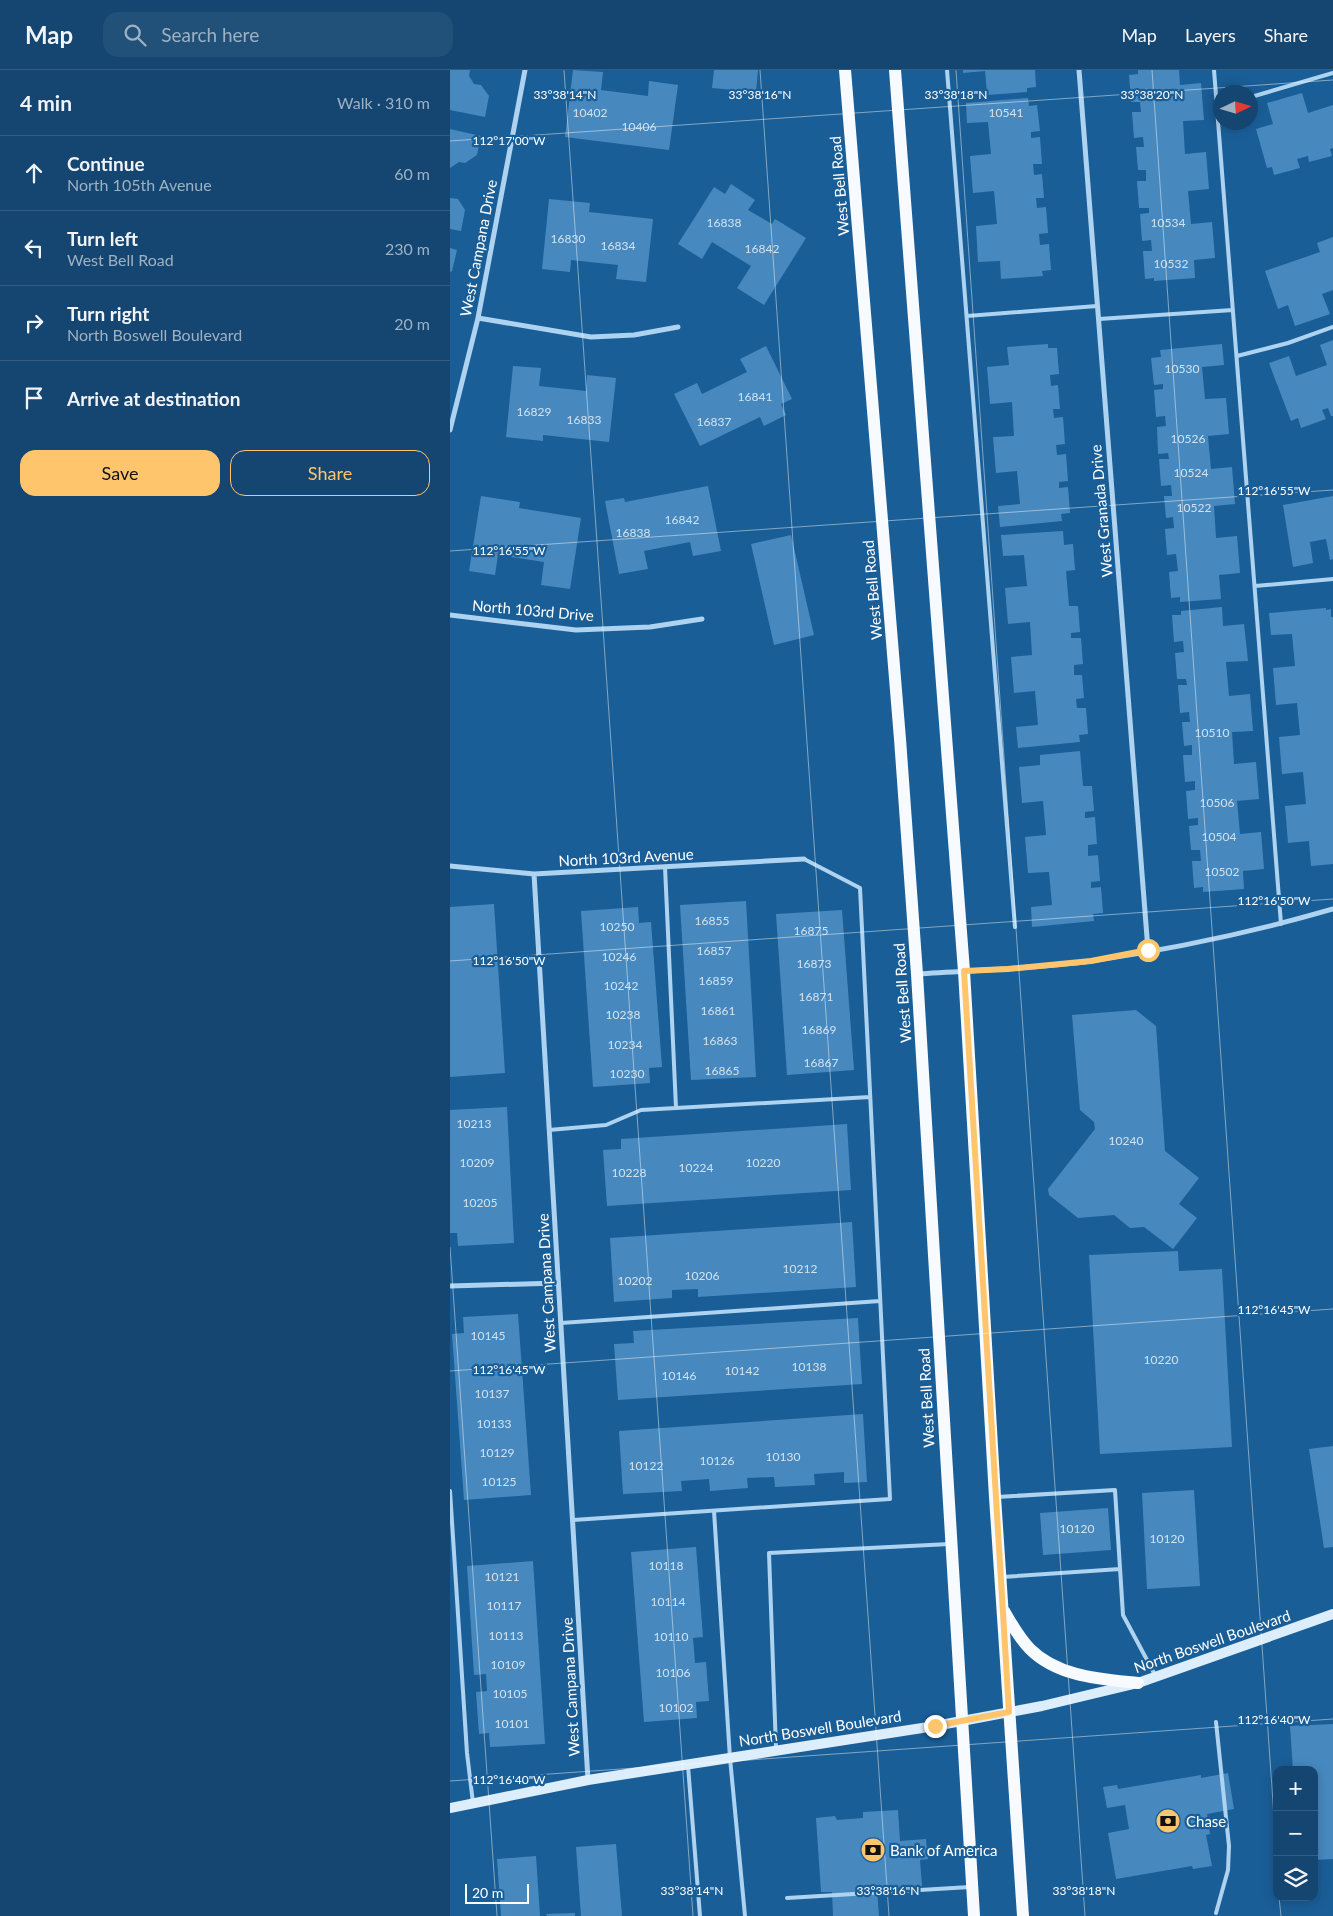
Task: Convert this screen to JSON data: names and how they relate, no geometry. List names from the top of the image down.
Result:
{
  "streets": {
    "main road": ["West Bell Road"],
    "street": [
      "West Campana Drive",
      "West Granada Drive",
      "North 103rd Drive",
      "North 103rd Avenue",
      "North Boswell Boulevard"
    ]
  },
  "crossings": [
    ["West Bell Road", "North Boswell Boulevard"],
    ["West Campana Drive", "North 103rd Avenue"],
    ["West Campana Drive", "North Boswell Boulevard"]
  ],
  "places": {
    "bank": ["Chase", "Bank of America"]
  },
  "house_numbers": [
    "10402",
    "10541",
    "10406",
    "16838",
    "10534",
    "16830",
    "16834",
    "16842",
    "10532",
    "10530",
    "16841",
    "16829",
    "16833",
    "16837",
    "10526",
    "10524",
    "10522",
    "16842",
    "16838",
    "10510",
    "10506",
    "10504",
    "10502",
    "16855",
    "10250",
    "16875",
    "16857",
    "10246",
    "16873",
    "16859",
    "10242",
    "16871",
    "16861",
    "10238",
    "16869",
    "16863",
    "10234",
    "16867",
    "16865",
    "10230",
    "10213",
    "10240",
    "10209",
    "10220",
    "10224",
    "10228",
    "10205",
    "10212",
    "10206",
    "10202",
    "10145",
    "10220",
    "10138",
    "10142",
    "10146",
    "10137",
    "10133",
    "10129",
    "10130",
    "10126",
    "10122",
    "10125",
    "10120",
    "10120",
    "10118",
    "10121",
    "10114",
    "10117",
    "10113",
    "10110",
    "10109",
    "10106",
    "10105",
    "10102",
    "10101"
  ],
  "scale_bar": "20 m",
  "north": "right",
  "page": {
    "header": "Map",
    "search": "Search here",
    "nav": ["Map", "Layers", "Share"],
    "heading": ["4 min", "Walk · 310 m"],
    "list": [
      ["Continue", "North 105th Avenue", "60 m"],
      ["Turn left", "West Bell Road", "230 m"],
      ["Turn right", "North Boswell Boulevard", "20 m"],
      "Arrive at destination"
    ],
    "buttons": ["Save", "Share"],
    "map_buttons": ["+", "−"],
    "scale": "20 m"
  },
  "coordinates": [
    "33°38'14\"N",
    "33°38'16\"N",
    "33°38'18\"N",
    "33°38'20\"N",
    "112°17'00\"W",
    "112°16'55\"W",
    "112°16'50\"W",
    "112°16'45\"W",
    "112°16'40\"W"
  ]
}
